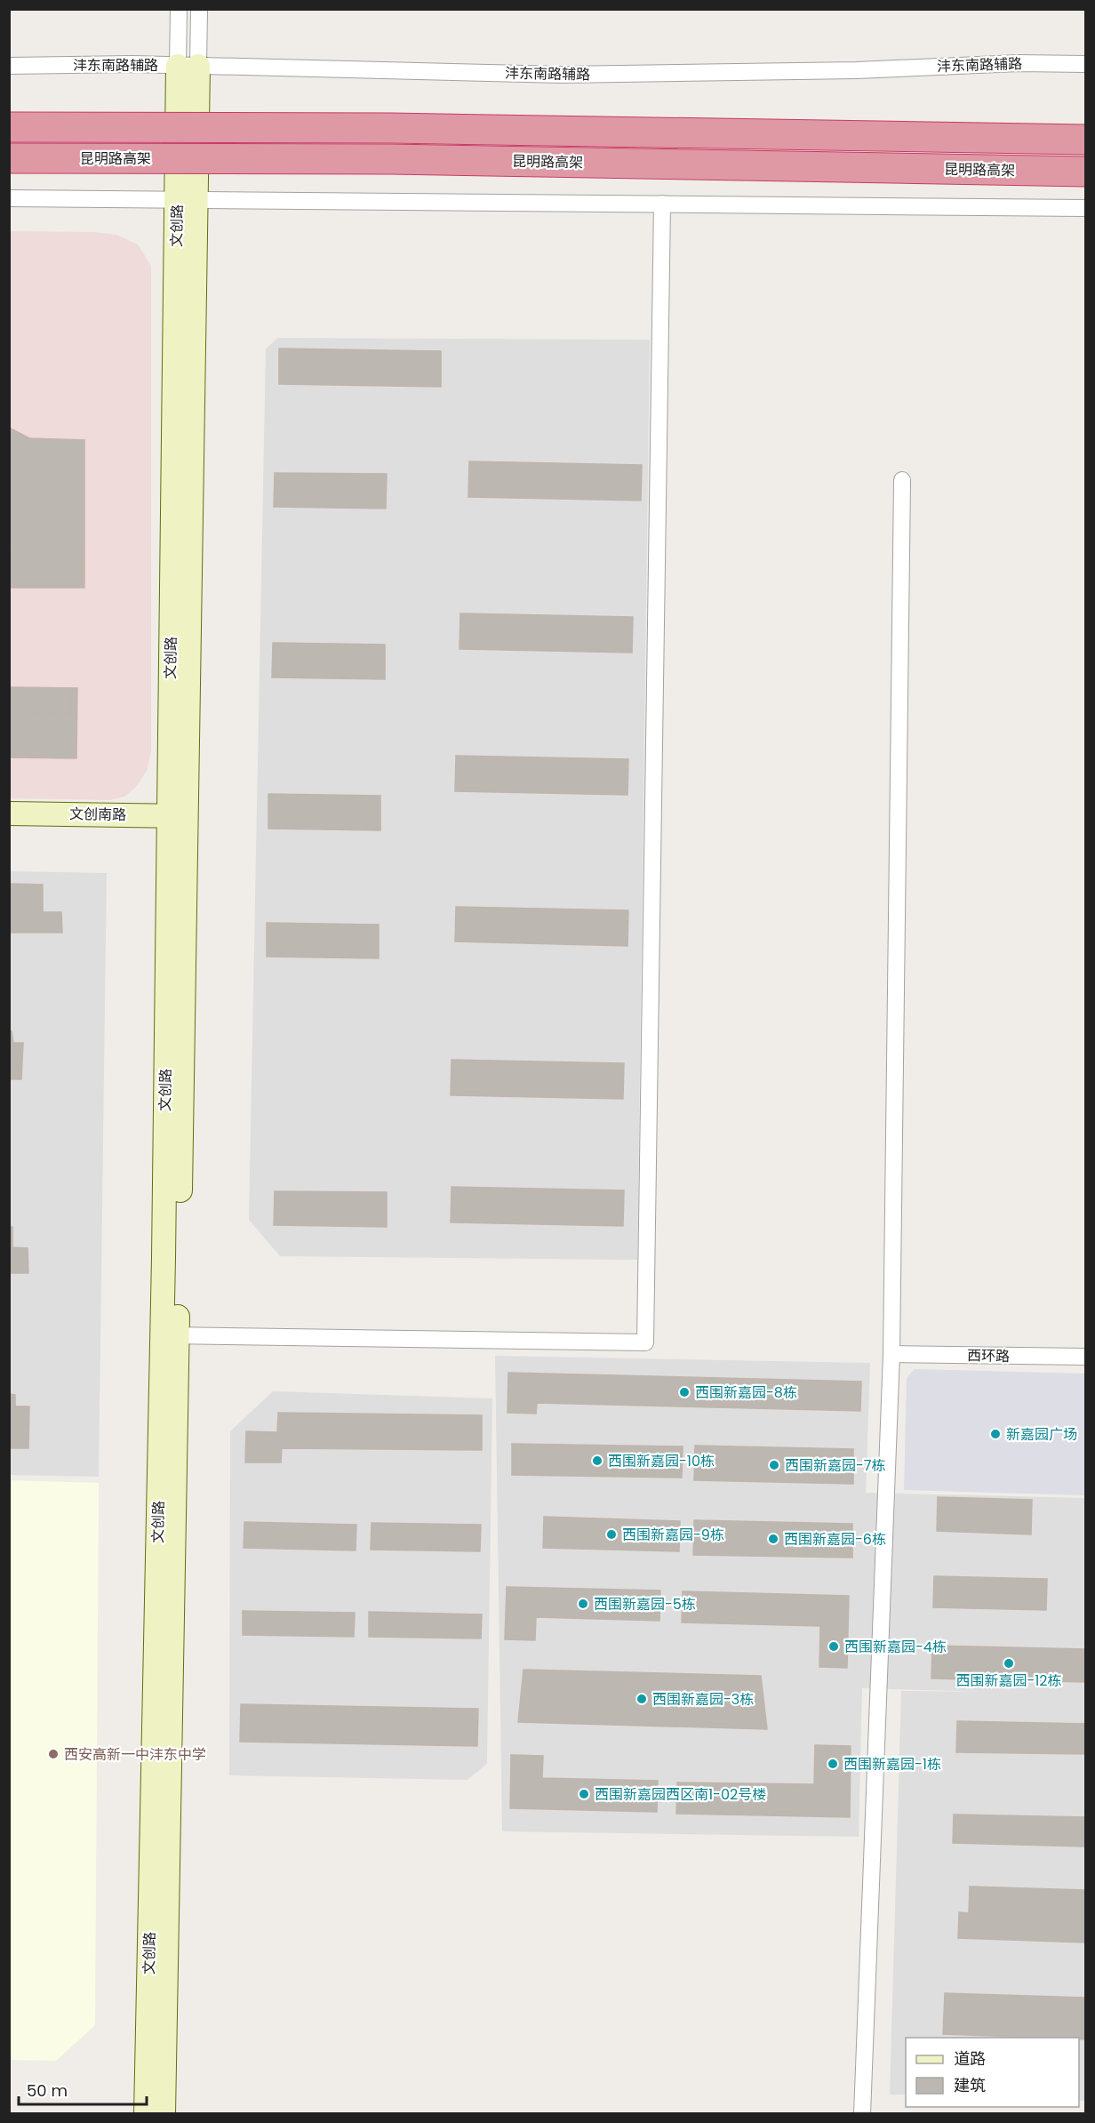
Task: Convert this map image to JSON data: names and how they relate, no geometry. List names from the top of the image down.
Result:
{
  "streets": {
    "highway": ["昆明路高架"],
    "street": [
      "沣东南路辅路",
      "文创路",
      "文创南路",
      "西环路"
    ]
  },
  "crossings": [
    ["沣东南路辅路", "文创路"],
    ["文创路", "文创南路"]
  ],
  "places": [
    "西围新嘉园-8栋",
    "新嘉园广场",
    "西围新嘉园-10栋",
    "西围新嘉园-7栋",
    "西围新嘉园-9栋",
    "西围新嘉园-6栋",
    "西围新嘉园-5栋",
    "西围新嘉园-4栋",
    "西围新嘉园-12栋",
    "西围新嘉园-3栋",
    "西安高新一中沣东中学",
    "西围新嘉园-1栋",
    "西围新嘉园西区南1-02号楼"
  ],
  "legend": ["道路", "建筑"],
  "scale_bar": "50 m"
}
